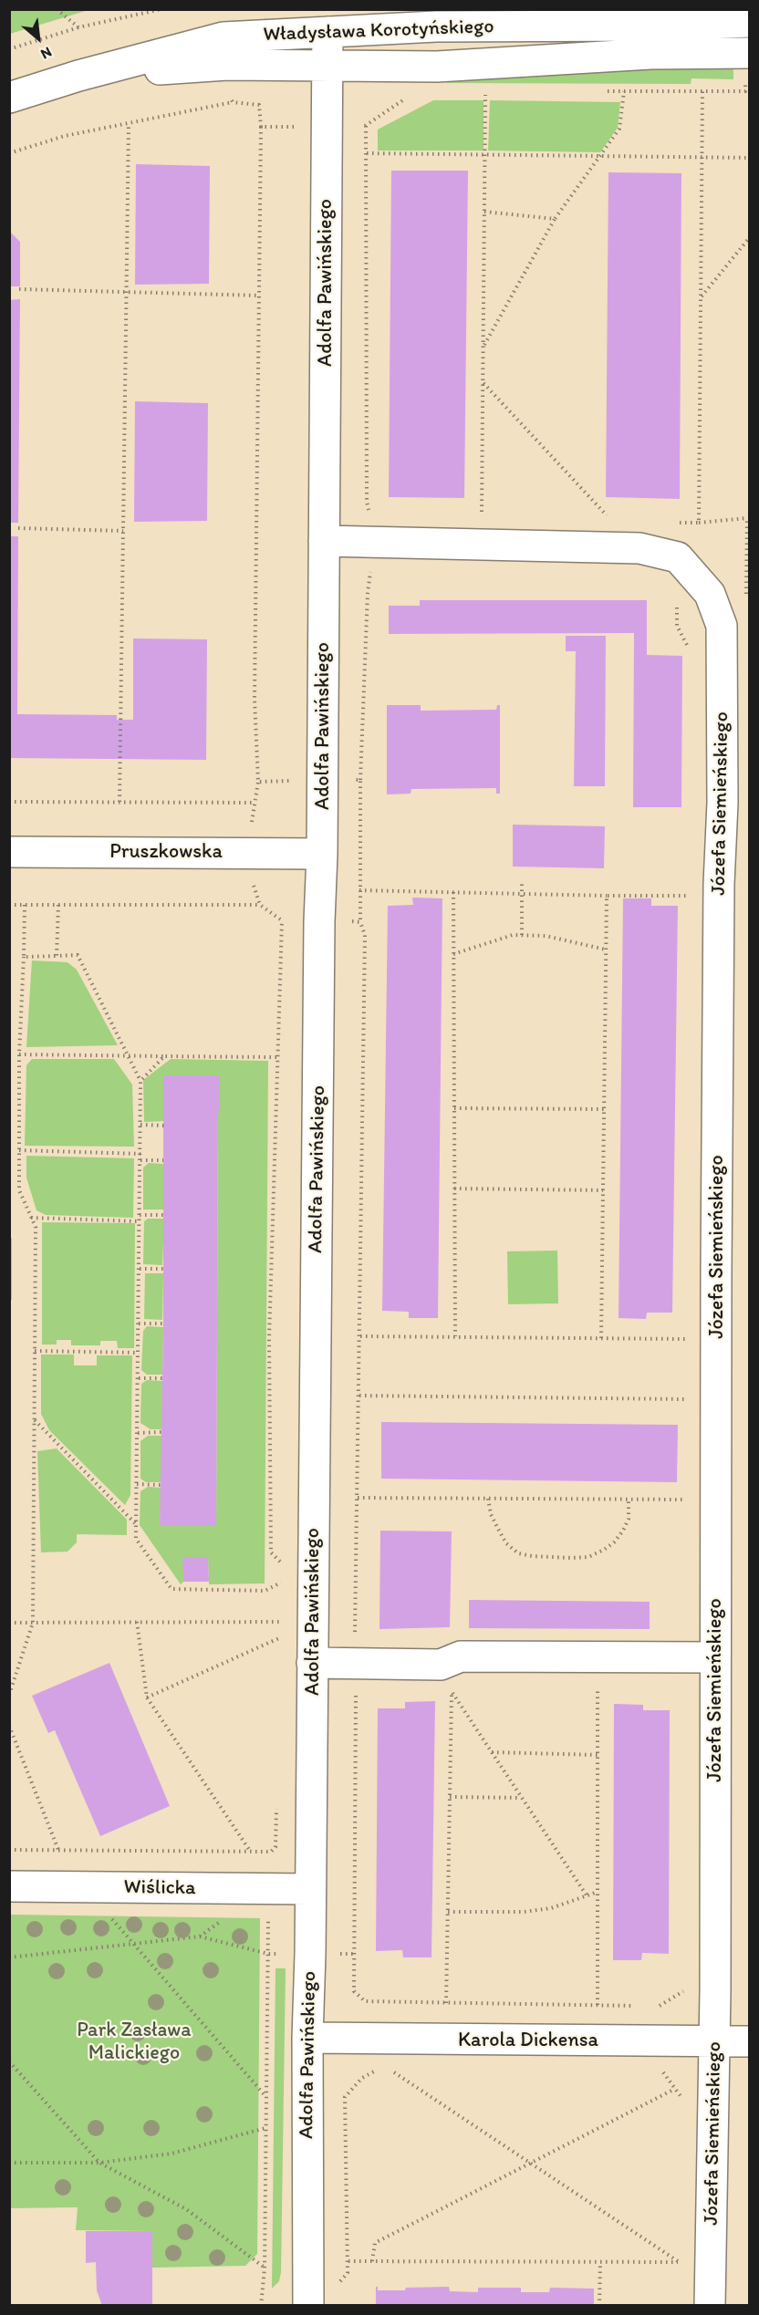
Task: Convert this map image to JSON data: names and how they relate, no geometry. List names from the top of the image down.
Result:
{
  "streets": {
    "street": [
      "Władysława Korotyńskiego",
      "Adolfa Pawińskiego",
      "Józefa Siemieńskiego",
      "Pruszkowska",
      "Wiślicka",
      "Karola Dickensa"
    ]
  },
  "crossings": [
    ["Władysława Korotyńskiego", "Adolfa Pawińskiego"],
    ["Adolfa Pawińskiego", "Józefa Siemieńskiego"],
    ["Adolfa Pawińskiego", "Pruszkowska"],
    ["Adolfa Pawińskiego", "Wiślicka"],
    ["Adolfa Pawińskiego", "Karola Dickensa"],
    ["Józefa Siemieńskiego", "Karola Dickensa"]
  ],
  "parks": ["Park Zasława Malickiego"],
  "north": "bottom right"
}
